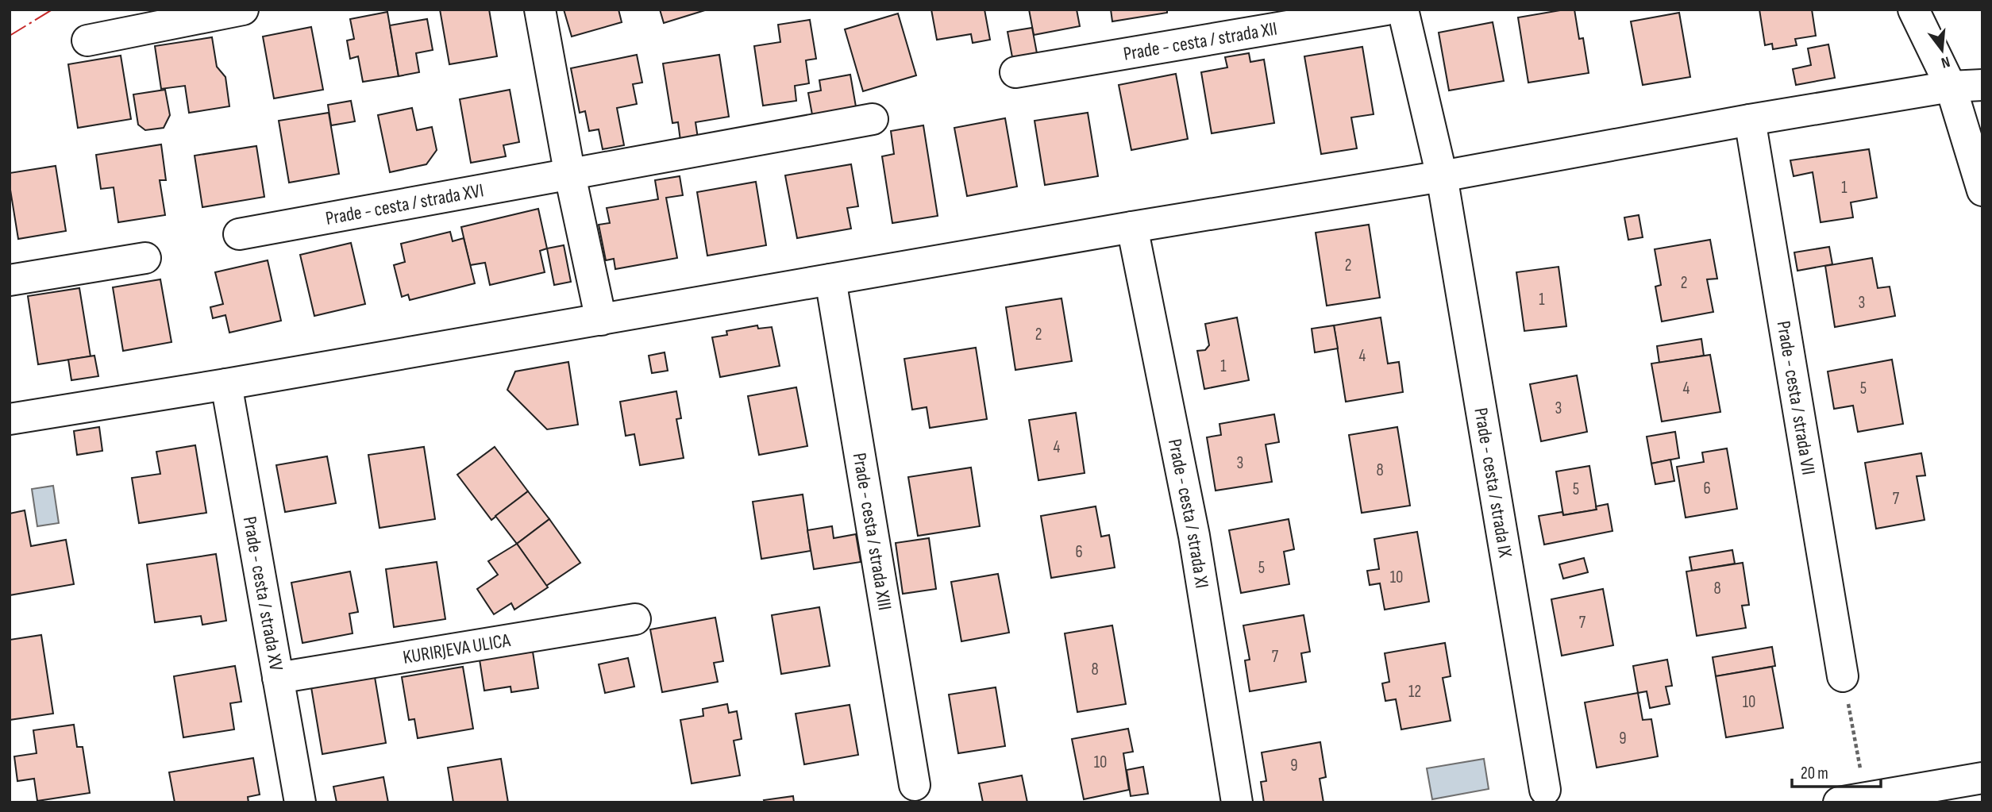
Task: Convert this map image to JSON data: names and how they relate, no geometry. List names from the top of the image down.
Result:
{
  "streets": {
    "street": [
      "Prade - cesta / strada XII",
      "Prade - cesta / strada XVI",
      "Prade - cesta / strada VII",
      "Prade - cesta / strada IX",
      "Prade - cesta / strada XI",
      "Prade - cesta / strada XIII",
      "Prade - cesta / strada XV",
      "KURIRJEVA ULICA"
    ]
  },
  "crossings": [
    ["Prade - cesta / strada XV", "KURIRJEVA ULICA"]
  ],
  "house_numbers": [
    "1",
    "2",
    "2",
    "1",
    "3",
    "2",
    "4",
    "1",
    "4",
    "5",
    "3",
    "4",
    "3",
    "8",
    "6",
    "5",
    "7",
    "6",
    "5",
    "10",
    "8",
    "7",
    "7",
    "8",
    "12",
    "10",
    "9",
    "10",
    "9"
  ],
  "scale_bar": "20 m",
  "north": "bottom"
}
